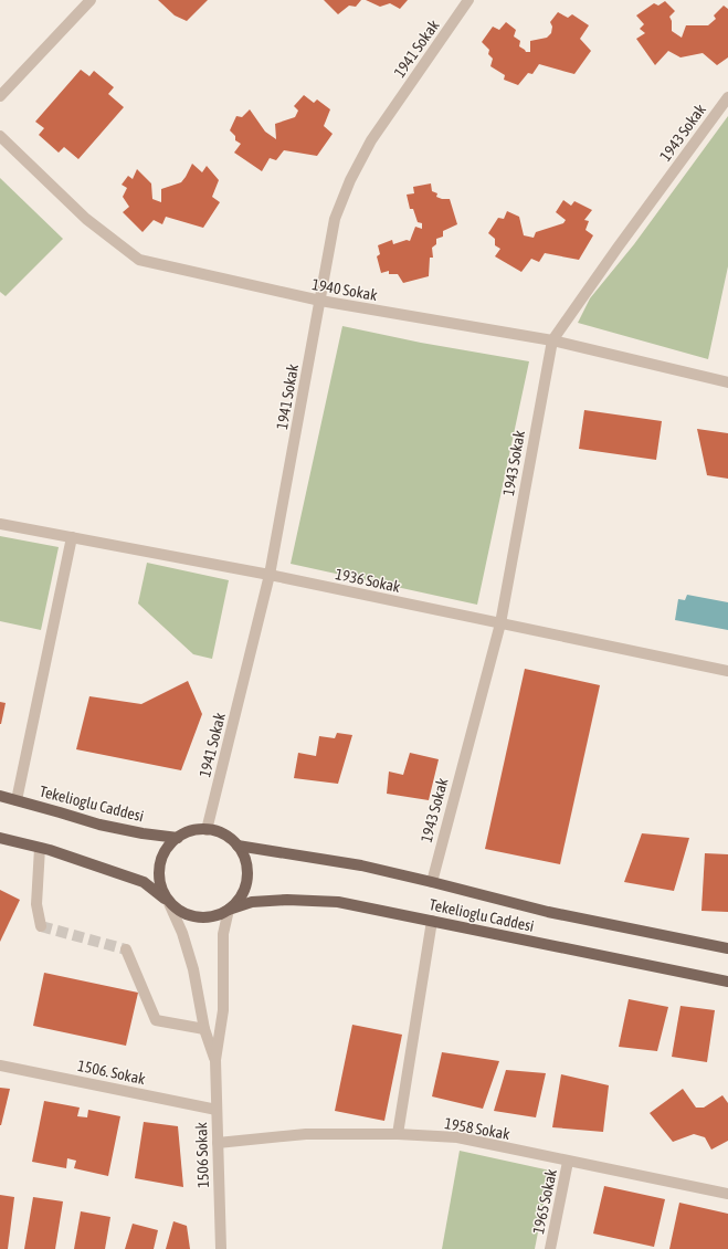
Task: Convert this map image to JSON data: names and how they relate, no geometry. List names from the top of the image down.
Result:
{
  "streets": {
    "main road": ["Tekelioglu Caddesi"],
    "street": [
      "1941 Sokak",
      "1943 Sokak",
      "1940 Sokak",
      "1936 Sokak",
      "1506. Sokak",
      "1958 Sokak",
      "1506 Sokak",
      "1965 Sokak"
    ]
  },
  "crossings": [
    ["1941 Sokak", "1940 Sokak"],
    ["1941 Sokak", "1936 Sokak"],
    ["1941 Sokak", "Tekelioglu Caddesi"],
    ["1941 Sokak", "1506 Sokak"],
    ["1943 Sokak", "1940 Sokak"],
    ["1943 Sokak", "1936 Sokak"],
    ["1943 Sokak", "Tekelioglu Caddesi"],
    ["Tekelioglu Caddesi", "1506 Sokak"],
    ["1506. Sokak", "1506 Sokak"],
    ["1958 Sokak", "1506 Sokak"],
    ["1958 Sokak", "1965 Sokak"]
  ]
}
